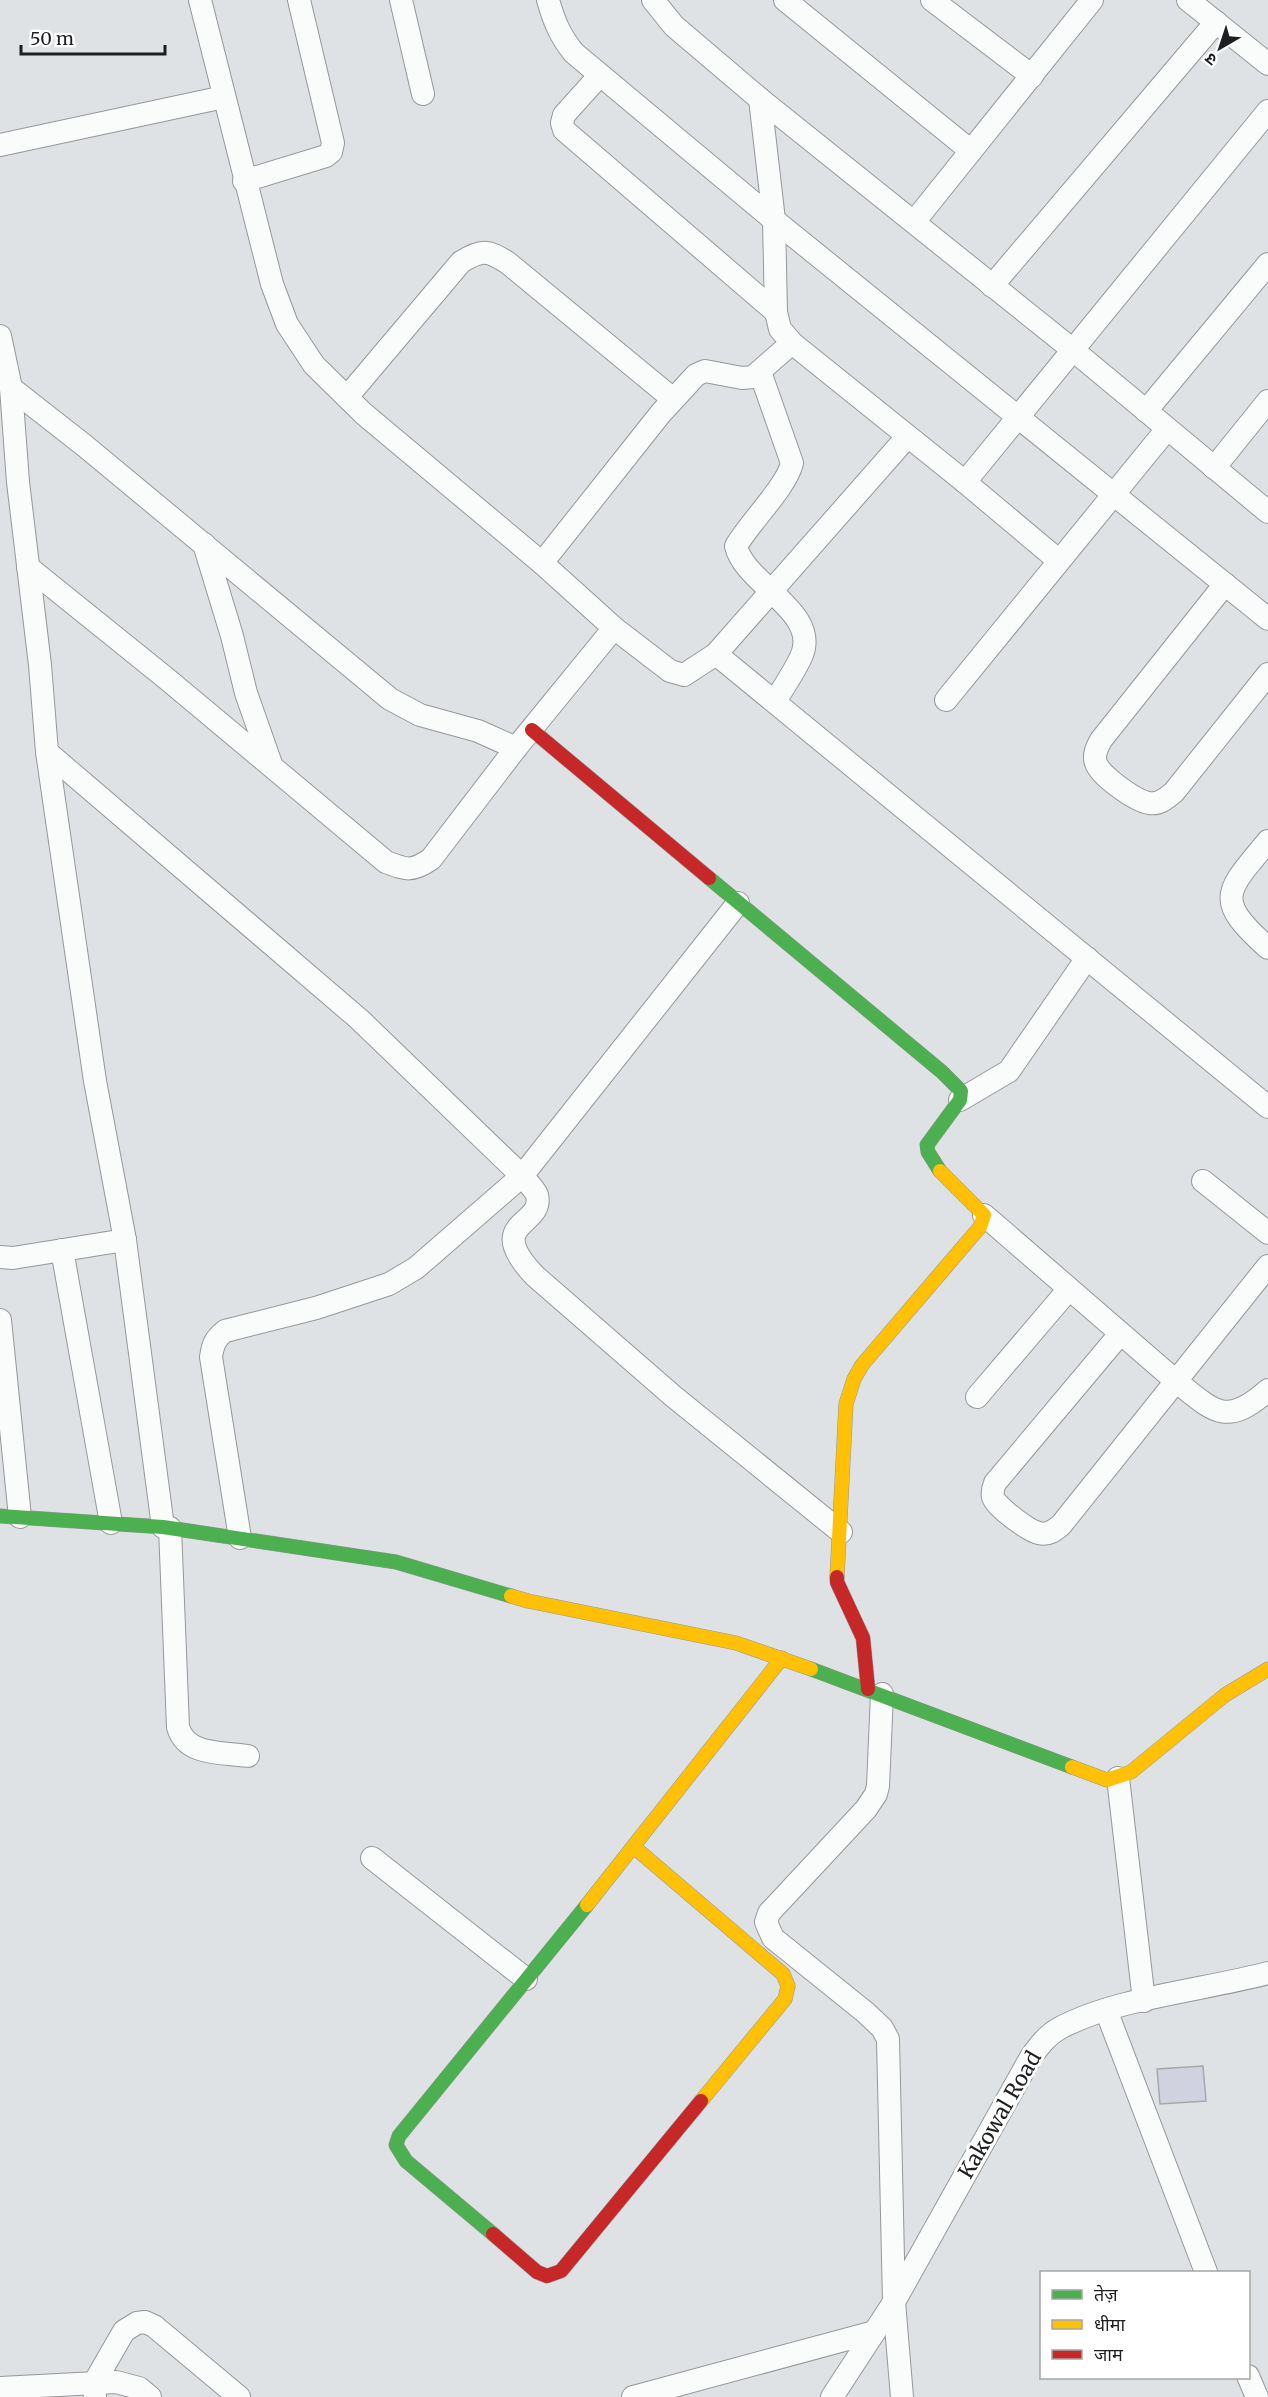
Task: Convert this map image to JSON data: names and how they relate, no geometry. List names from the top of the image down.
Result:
{
  "streets": {
    "street": ["Kakowal Road"]
  },
  "legend": ["तेज़", "धीमा", "जाम"],
  "scale_bar": "50 m",
  "north": "bottom left"
}
